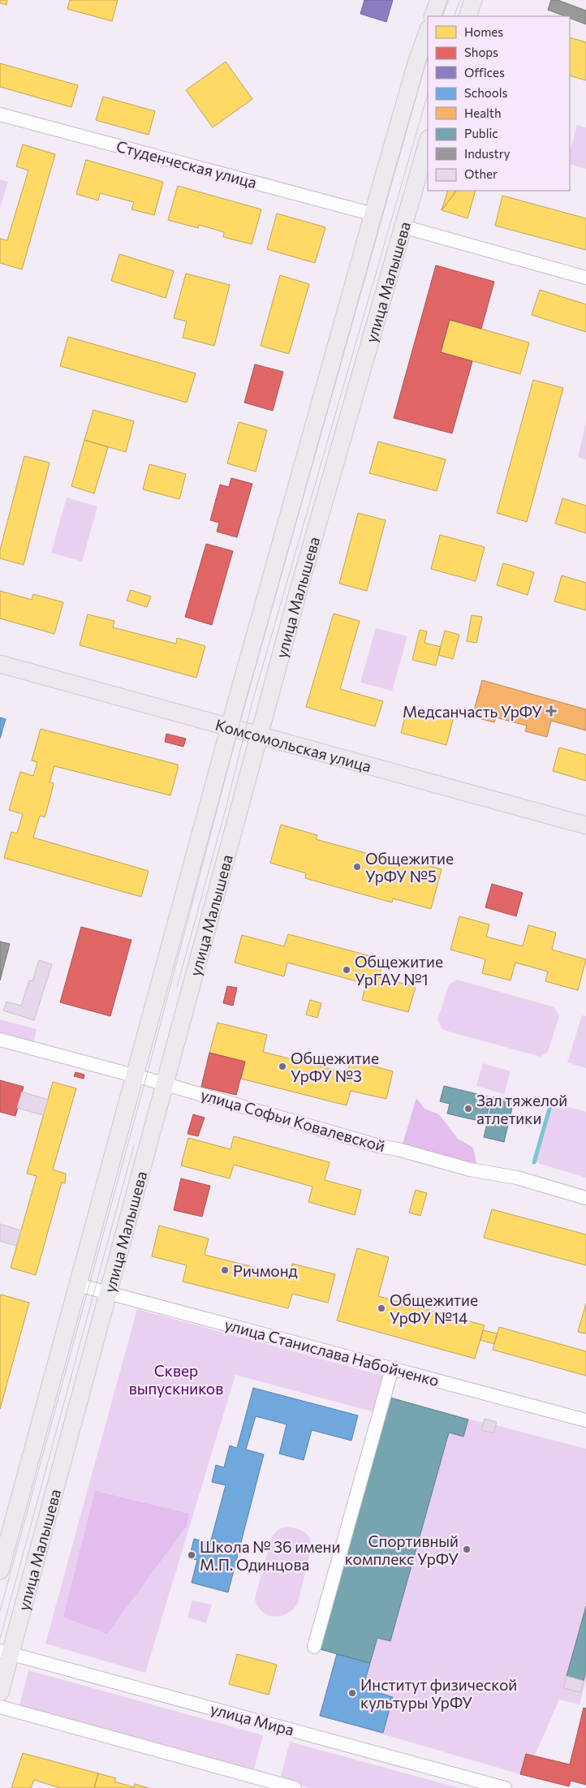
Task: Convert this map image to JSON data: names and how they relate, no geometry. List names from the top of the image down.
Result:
{
  "streets": {
    "main road": ["улица Малышева", "Комсомольская улица"],
    "street": [
      "Студенческая улица",
      "улица Софьи Ковалевской",
      "улица Станислава Набойченко",
      "улица Мира"
    ]
  },
  "crossings": [
    ["Студенческая улица", "улица Малышева"],
    ["улица Малышева", "Комсомольская улица"],
    ["улица Малышева", "улица Софьи Ковалевской"],
    ["улица Малышева", "улица Станислава Набойченко"],
    ["улица Малышева", "улица Мира"]
  ],
  "parks": ["Сквер выпускников"],
  "places": {
    "health": ["Медсанчасть УрФУ"],
    "other": [
      "Общежитие УрФУ №5",
      "Общежитие УрГАУ №1",
      "Общежитие УрФУ №3",
      "Зал тяжелой атлетики",
      "Ричмонд",
      "Общежитие УрФУ №14",
      "Спортивный комплекс УрФУ",
      "Школа № 36 имени М.П. Одинцова",
      "Институт физической культуры УрФУ"
    ]
  },
  "legend": [
    "Homes",
    "Shops",
    "Offices",
    "Schools",
    "Health",
    "Public",
    "Industry",
    "Other"
  ]
}
